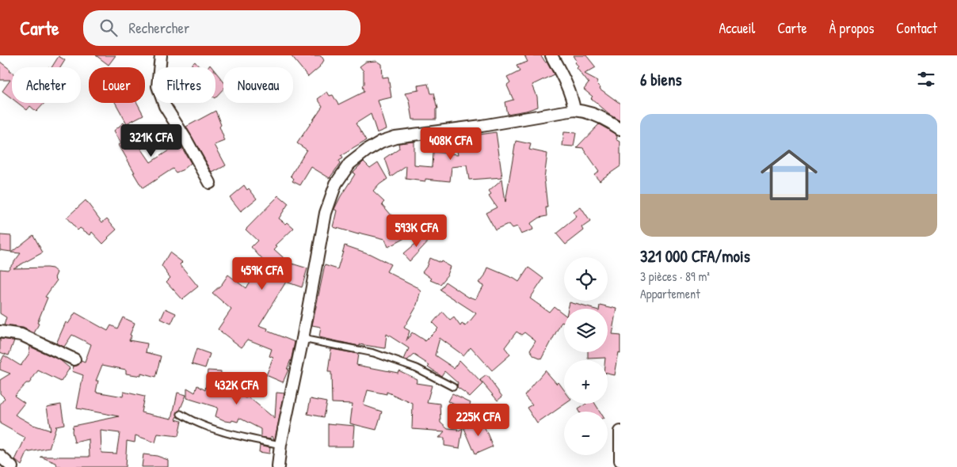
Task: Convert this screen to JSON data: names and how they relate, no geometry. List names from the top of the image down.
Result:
{
  "page": {
    "header": "Carte",
    "search": "Rechercher",
    "nav": [
      "Accueil",
      "Carte",
      "À propos",
      "Contact"
    ],
    "heading": "6 biens",
    "chip": [
      "Acheter",
      "Louer",
      "Filtres",
      "Nouveau"
    ],
    "list": [
      {
        "name": "321 000 CFA/mois",
        "note": "3 pièces · 89 m² · Appartement"
      }
    ],
    "price": [
      "321K CFA",
      "408K CFA",
      "593K CFA",
      "459K CFA",
      "432K CFA",
      "225K CFA"
    ],
    "map_buttons": ["+", "−"]
  }
}
